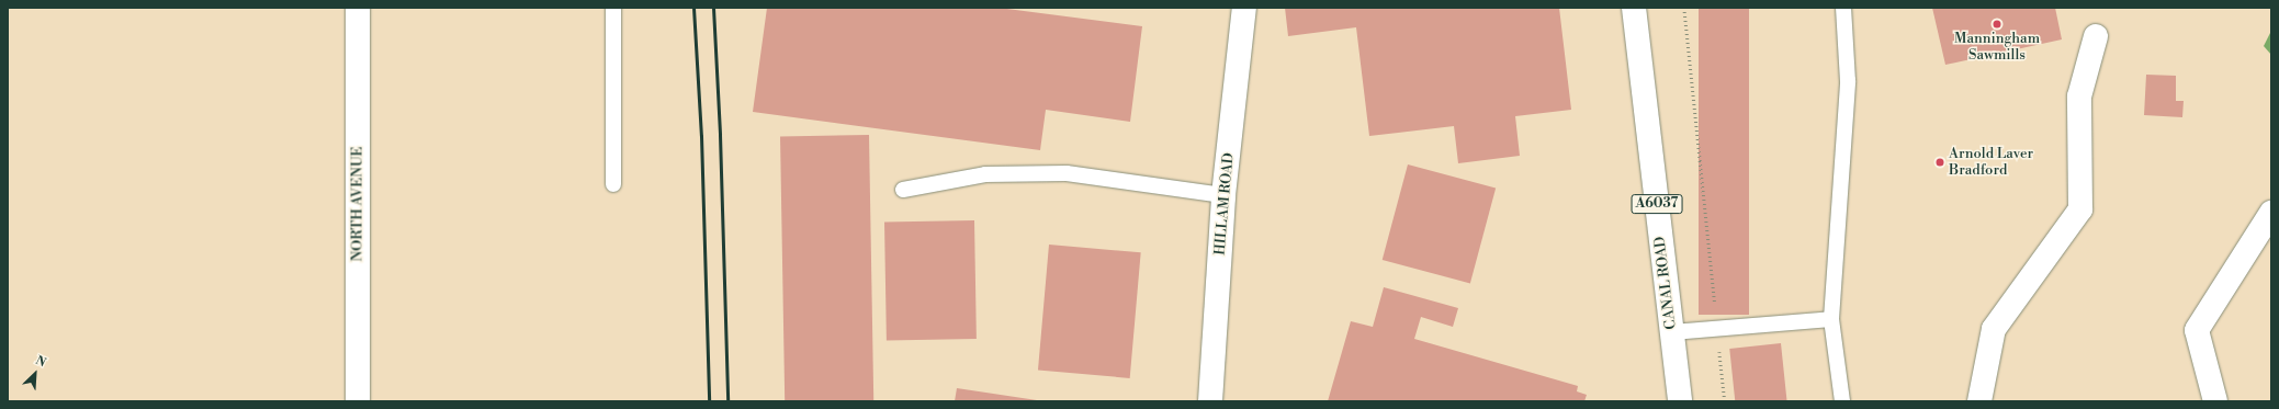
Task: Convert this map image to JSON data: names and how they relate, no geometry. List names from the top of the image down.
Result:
{
  "streets": {
    "street": [
      "NORTH AVENUE",
      "HILLAM ROAD",
      "A6037",
      "CANAL ROAD"
    ]
  },
  "places": ["Manningham Sawmills", "Arnold Laver Bradford"],
  "north": "top right"
}
